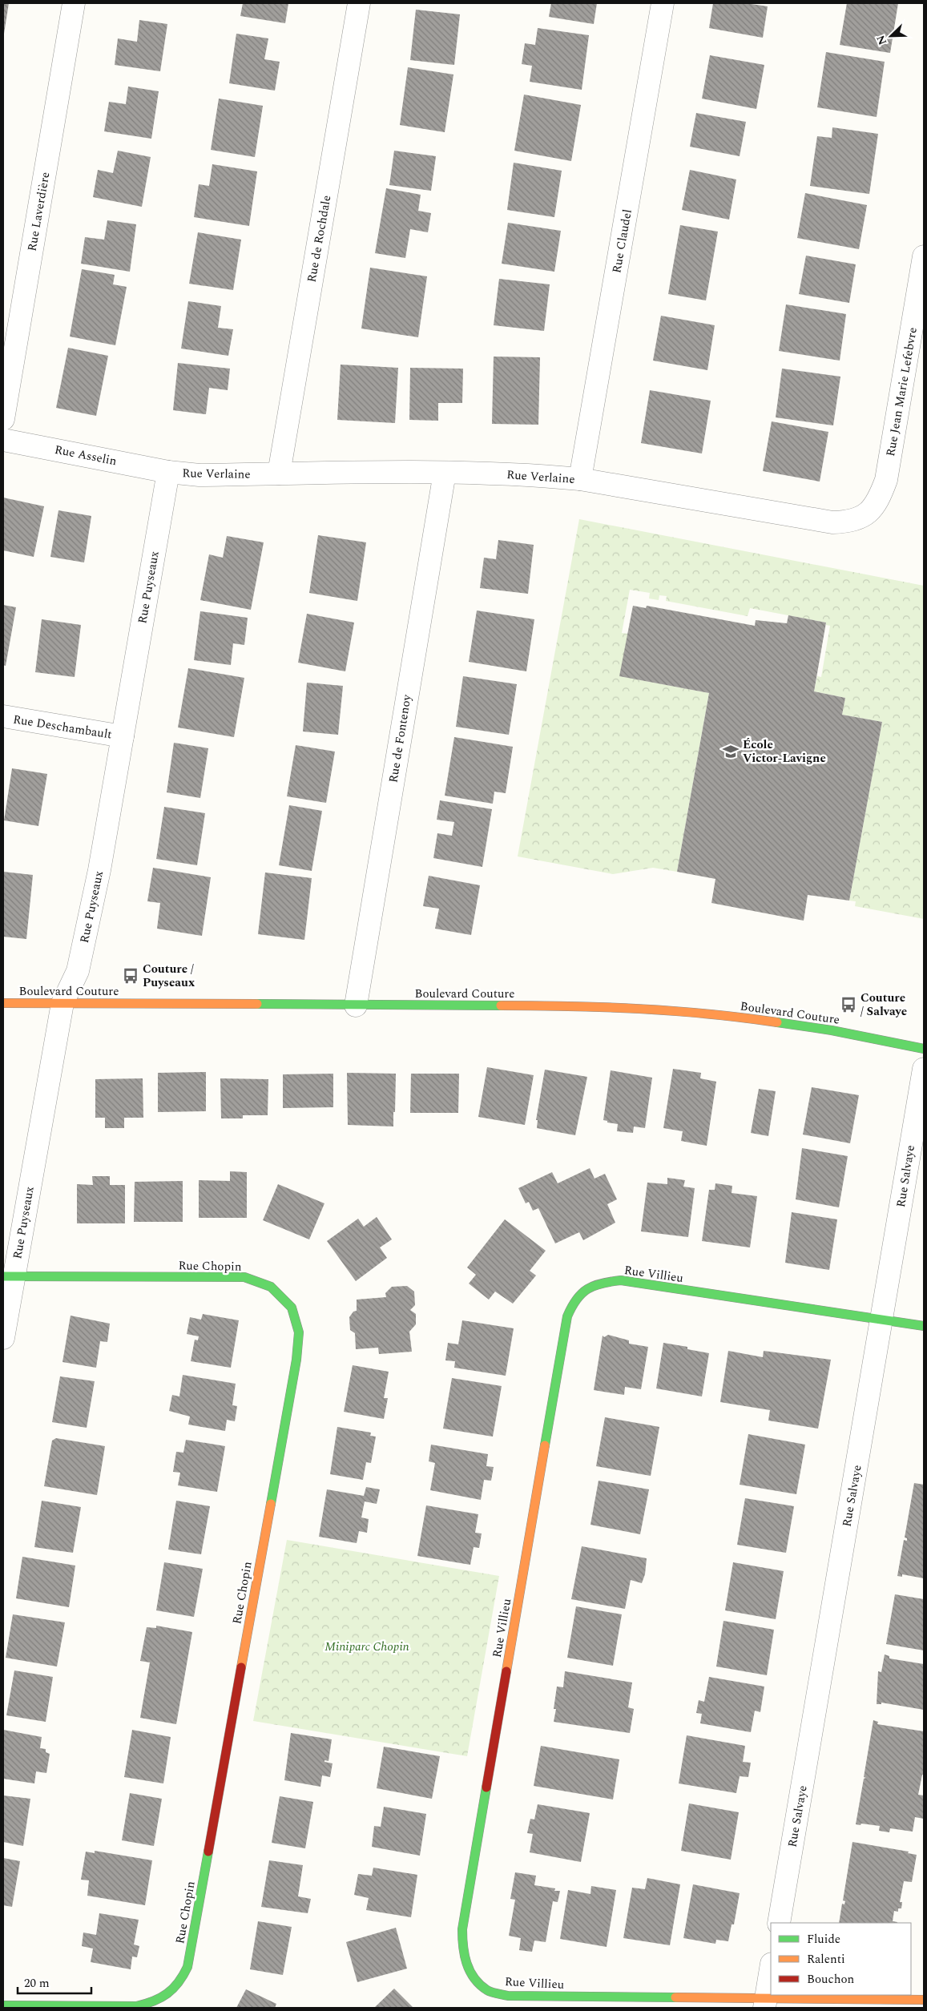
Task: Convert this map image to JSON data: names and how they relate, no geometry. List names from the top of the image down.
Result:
{
  "streets": {
    "street": [
      "Rue Laverdière",
      "Rue de Rochdale",
      "Rue Claudel",
      "Rue Jean Marie Lefebvre",
      "Rue Asselin",
      "Rue Verlaine",
      "Rue Puyseaux",
      "Rue Deschambault",
      "Rue de Fontenoy",
      "Boulevard Couture",
      "Rue Salvaye",
      "Rue Chopin",
      "Rue Villieu"
    ]
  },
  "crossings": [
    ["Rue de Rochdale", "Rue Verlaine"],
    ["Rue Claudel", "Rue Verlaine"],
    ["Rue Jean Marie Lefebvre", "Rue Verlaine"],
    ["Rue Asselin", "Rue Verlaine"],
    ["Rue Asselin", "Rue Puyseaux"],
    ["Rue Verlaine", "Rue Puyseaux"],
    ["Rue Verlaine", "Rue de Fontenoy"],
    ["Rue Puyseaux", "Rue Deschambault"],
    ["Rue Puyseaux", "Boulevard Couture"],
    ["Rue Puyseaux", "Rue Chopin"],
    ["Rue de Fontenoy", "Boulevard Couture"],
    ["Rue Salvaye", "Rue Villieu"]
  ],
  "parks": ["Miniparc Chopin"],
  "places": {
    "school or university": ["École Victor-Lavigne"],
    "bus stop": ["Couture / Puyseaux", "Couture / Salvaye"]
  },
  "legend": ["Fluide", "Ralenti", "Bouchon"],
  "scale_bar": "20 m",
  "north": "bottom left"
}
